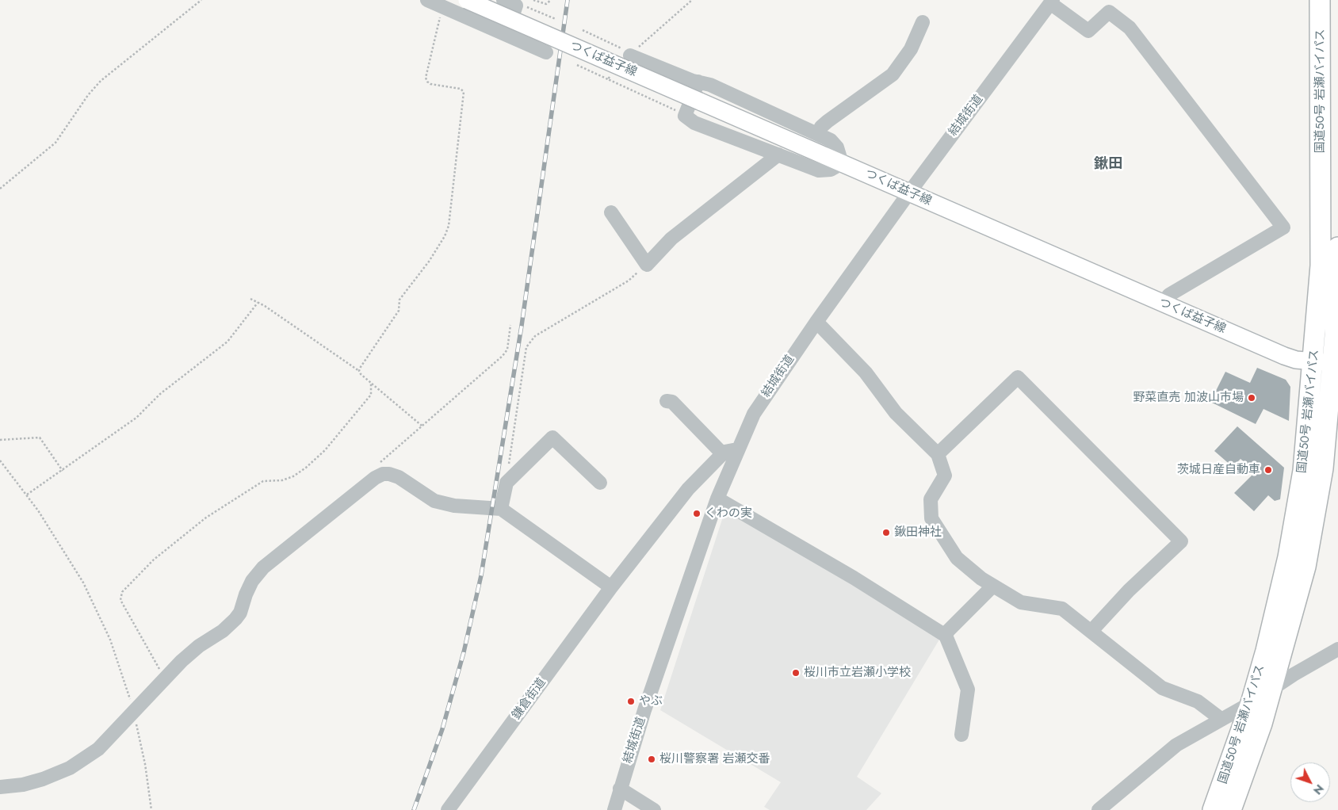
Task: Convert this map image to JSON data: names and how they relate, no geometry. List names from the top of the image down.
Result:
{
  "streets": {
    "highway": ["国道50号 岩瀬バイパス"],
    "main road": ["つくば益子線"],
    "street": ["結城街道", "鎌倉街道"]
  },
  "crossings": [
    ["つくば益子線", "国道50号 岩瀬バイパス"],
    ["つくば益子線", "結城街道"]
  ],
  "districts": ["鍬田"],
  "places": [
    "野菜直売 加波山市場",
    "茨城日産自動車",
    "くわの実",
    "鍬田神社",
    "桜川市立岩瀬小学校",
    "やぶ",
    "桜川警察署 岩瀬交番"
  ],
  "north": "bottom right"
}
